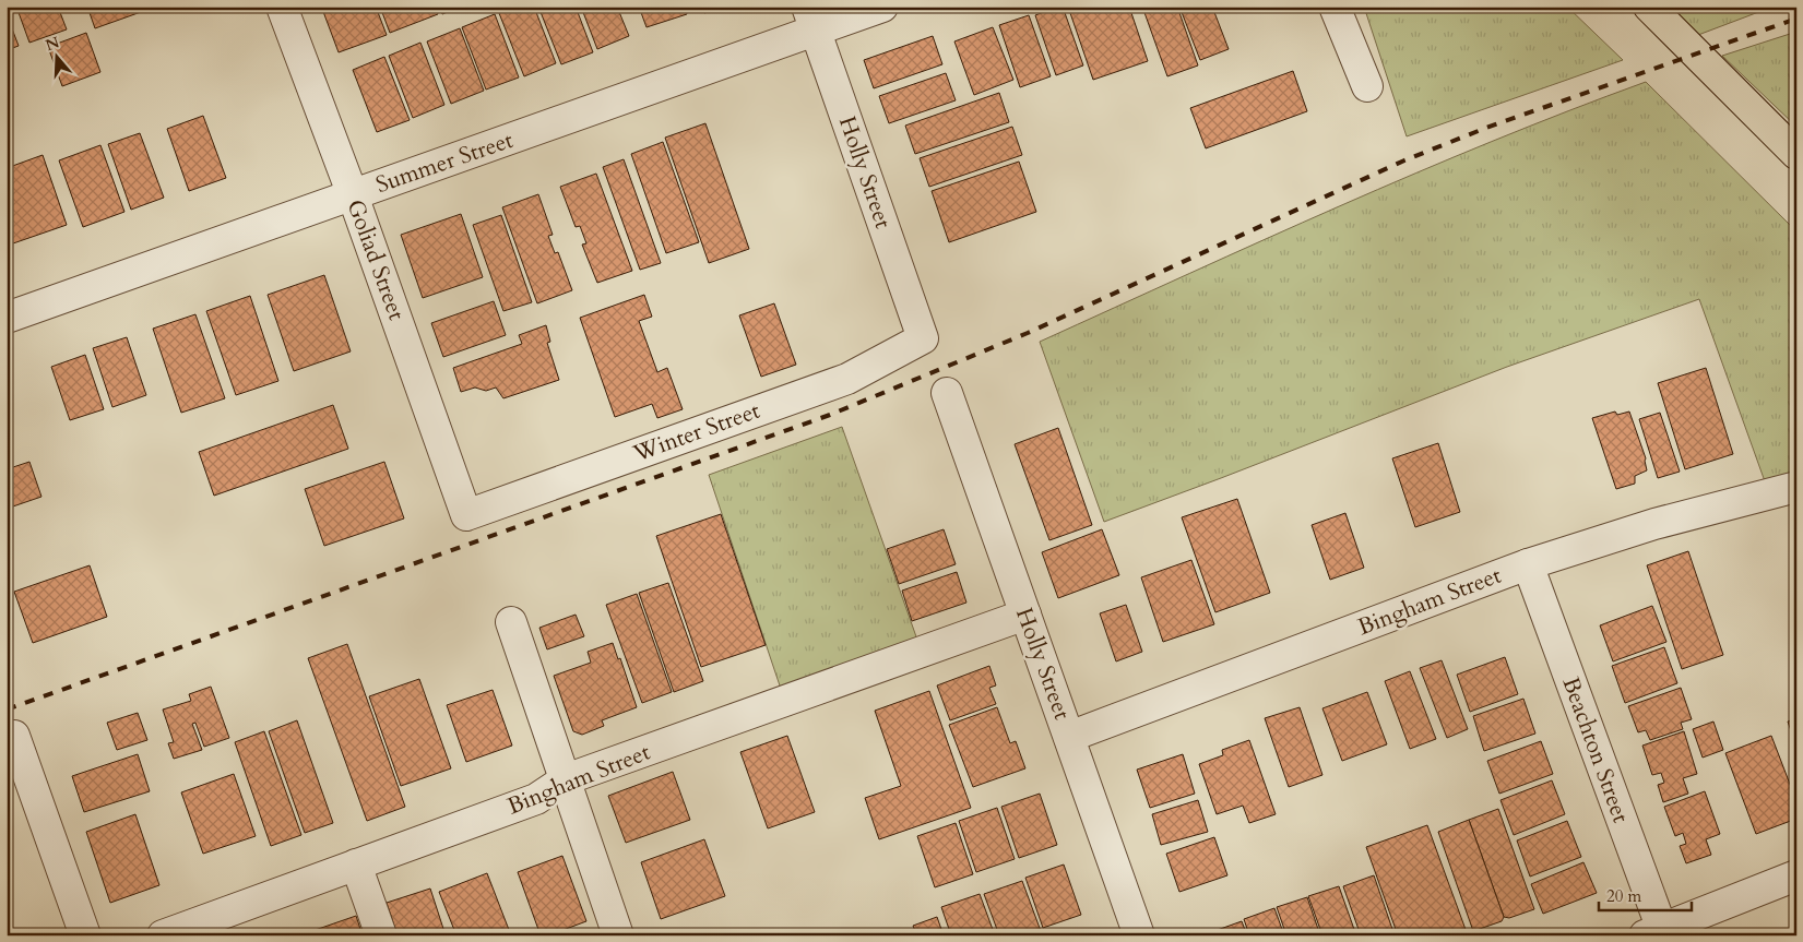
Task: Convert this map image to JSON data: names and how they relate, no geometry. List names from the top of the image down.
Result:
{
  "streets": {
    "street": [
      "Summer Street",
      "Holly Street",
      "Goliad Street",
      "Winter Street",
      "Bingham Street",
      "Beachton Street"
    ]
  },
  "crossings": [
    ["Summer Street", "Holly Street"],
    ["Summer Street", "Goliad Street"],
    ["Holly Street", "Winter Street"],
    ["Holly Street", "Bingham Street"],
    ["Goliad Street", "Winter Street"],
    ["Bingham Street", "Beachton Street"]
  ],
  "scale_bar": "20 m",
  "north": "top"
}
